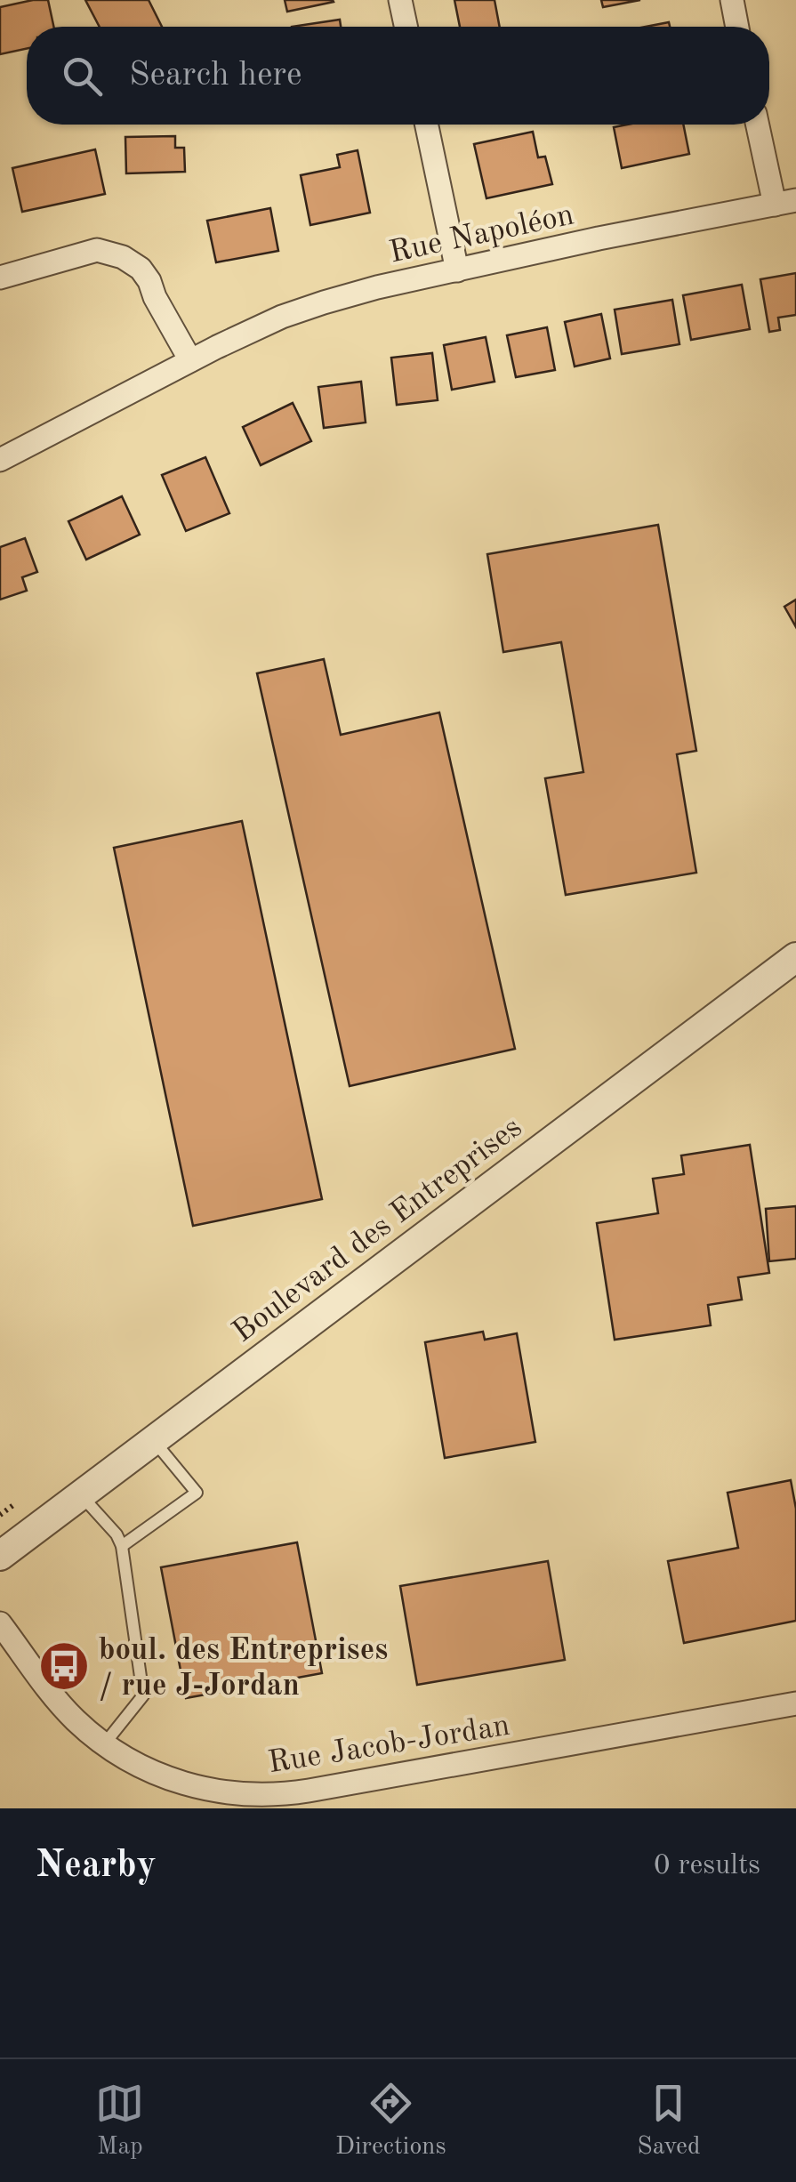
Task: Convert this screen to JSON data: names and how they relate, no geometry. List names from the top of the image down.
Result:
{
  "streets": {
    "street": ["Rue Napoléon", "Boulevard des Entreprises", "Rue Jacob-Jordan"]
  },
  "places": {
    "bus stop": ["boul. des Entreprises / rue J-Jordan"]
  },
  "page": {
    "search": "Search here",
    "heading": ["Nearby", "0 results"],
    "nav": ["Map", "Directions", "Saved"]
  }
}
